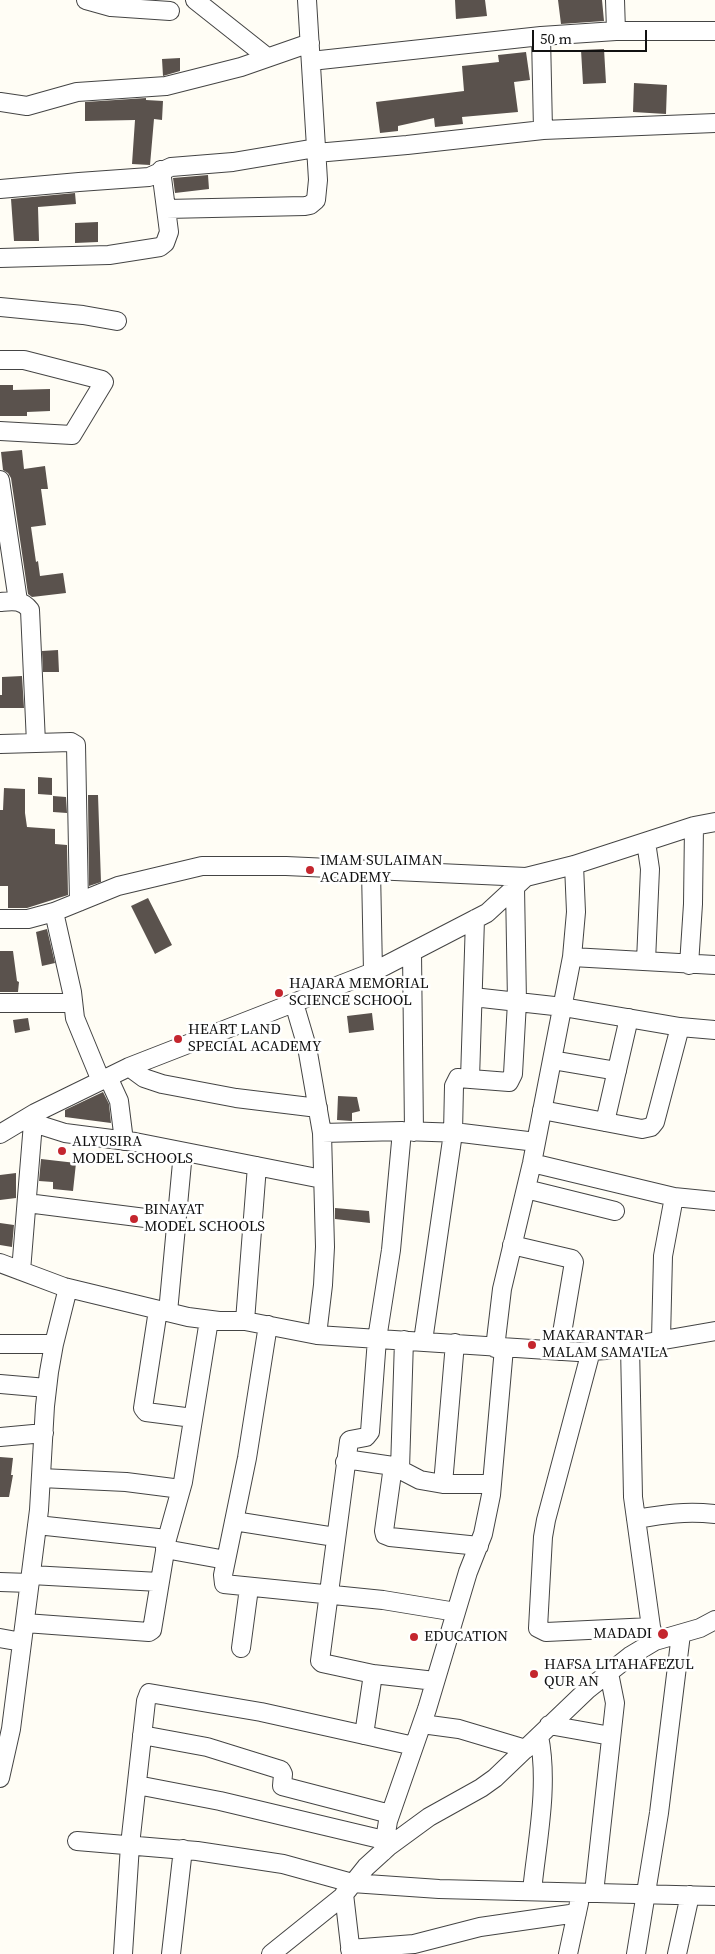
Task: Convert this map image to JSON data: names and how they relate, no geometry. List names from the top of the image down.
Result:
{
  "places": [
    "IMAM SULAIMAN ACADEMY",
    "HAJARA MEMORIAL SCIENCE SCHOOL",
    "HEART LAND SPECIAL ACADEMY",
    "ALYUSIRA MODEL SCHOOLS",
    "BINAYAT MODEL SCHOOLS",
    "MAKARANTAR MALAM SAMA'ILA",
    "MADADI",
    "EDUCATION",
    "HAFSA LITAHAFEZUL QUR AN"
  ],
  "scale_bar": "50 m"
}
